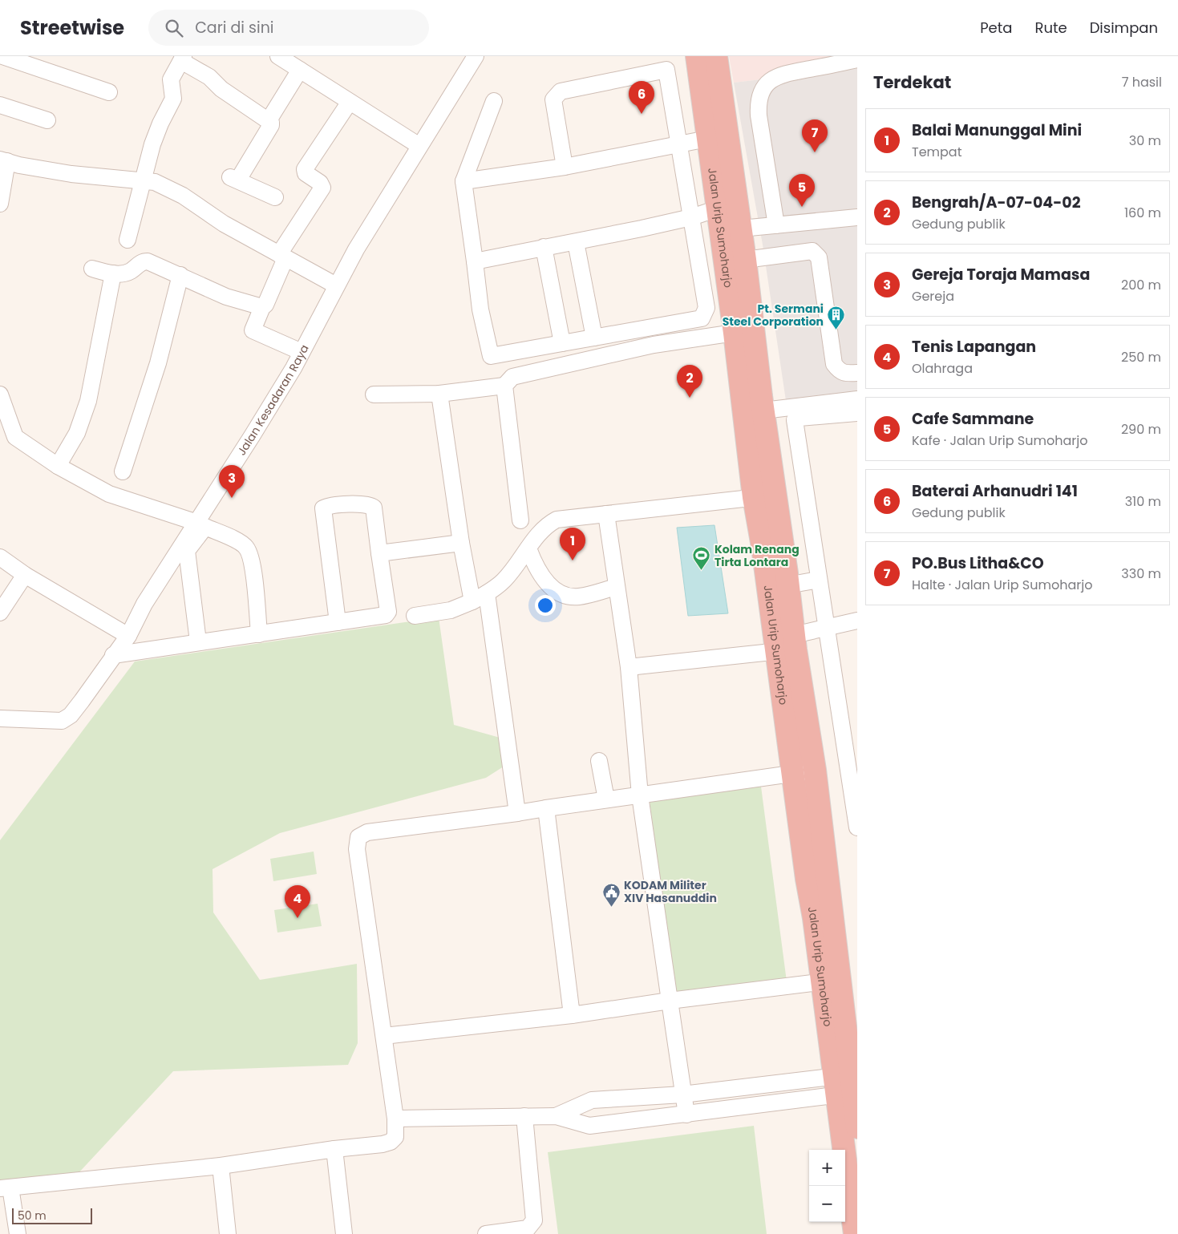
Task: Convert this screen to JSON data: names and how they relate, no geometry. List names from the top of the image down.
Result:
{
  "streets": {
    "highway": ["Jalan Urip Sumoharjo"],
    "street": ["Jalan Kesadaran Raya"]
  },
  "places": {
    "building": ["Pt. Sermani Steel Corporation"],
    "sports": ["Kolam Renang Tirta Lontara"],
    "public building": ["KODAM Militer XIV Hasanuddin"]
  },
  "scale_bar": "50 m",
  "page": {
    "header": "Streetwise",
    "search": "Cari di sini",
    "nav": ["Peta", "Rute", "Disimpan"],
    "heading": ["Terdekat", "7 hasil"],
    "pins": [
      "6",
      "7",
      "5",
      "2",
      "3",
      "1",
      "4"
    ],
    "list": [
      {
        "mark": "1",
        "name": "Balai Manunggal Mini",
        "note": "Tempat",
        "value": "30 m"
      },
      {
        "mark": "2",
        "name": "Bengrah/A-07-04-02",
        "note": "Gedung publik",
        "value": "160 m"
      },
      {
        "mark": "3",
        "name": "Gereja Toraja Mamasa",
        "note": "Gereja",
        "value": "200 m"
      },
      {
        "mark": "4",
        "name": "Tenis Lapangan",
        "note": "Olahraga",
        "value": "250 m"
      },
      {
        "mark": "5",
        "name": "Cafe Sammane",
        "note": "Kafe · Jalan Urip Sumoharjo",
        "value": "290 m"
      },
      {
        "mark": "6",
        "name": "Baterai Arhanudri 141",
        "note": "Gedung publik",
        "value": "310 m"
      },
      {
        "mark": "7",
        "name": "PO.Bus Litha&CO",
        "note": "Halte · Jalan Urip Sumoharjo",
        "value": "330 m"
      }
    ],
    "map_buttons": ["+", "−"],
    "scale": "50 m"
  }
}
